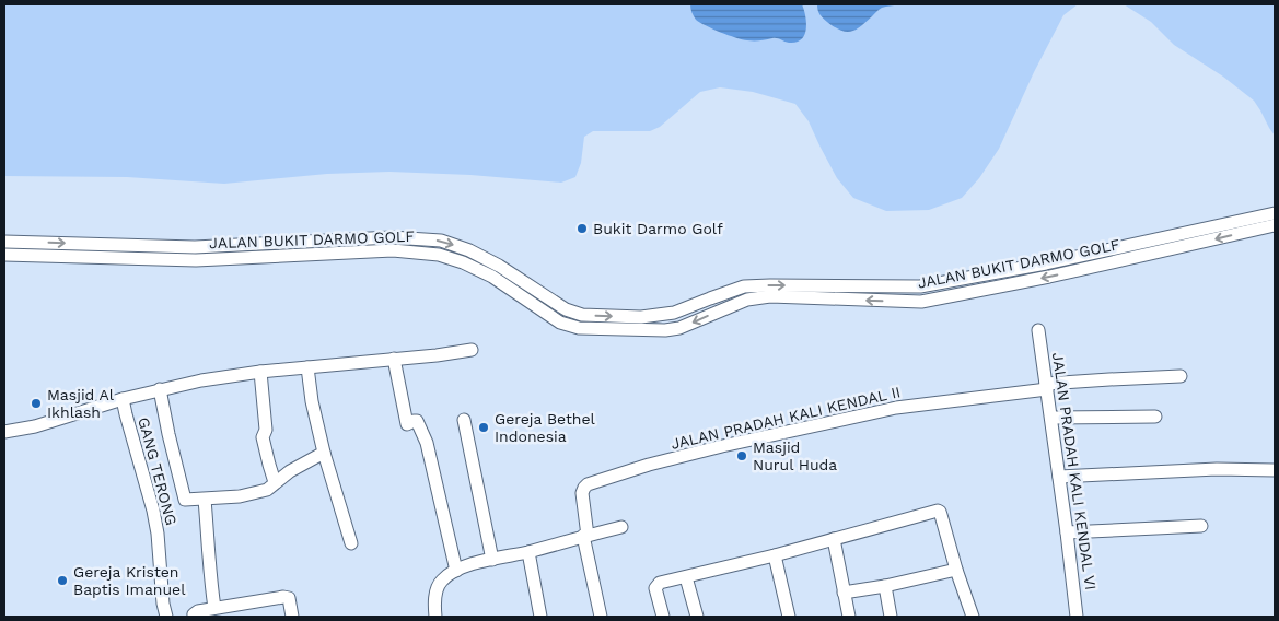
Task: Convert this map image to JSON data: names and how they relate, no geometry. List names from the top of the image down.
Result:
{
  "streets": {
    "street": [
      "JALAN BUKIT DARMO GOLF",
      "JALAN PRADAH KALI KENDAL II",
      "GANG TERONG",
      "JALAN PRADAH KALI KENDAL VI"
    ]
  },
  "crossings": [
    ["JALAN PRADAH KALI KENDAL II", "JALAN PRADAH KALI KENDAL VI"]
  ],
  "places": [
    "Bukit Darmo Golf",
    "Masjid Al Ikhlash",
    "Gereja Bethel Indonesia",
    "Masjid Nurul Huda",
    "Gereja Kristen Baptis Imanuel"
  ]
}
